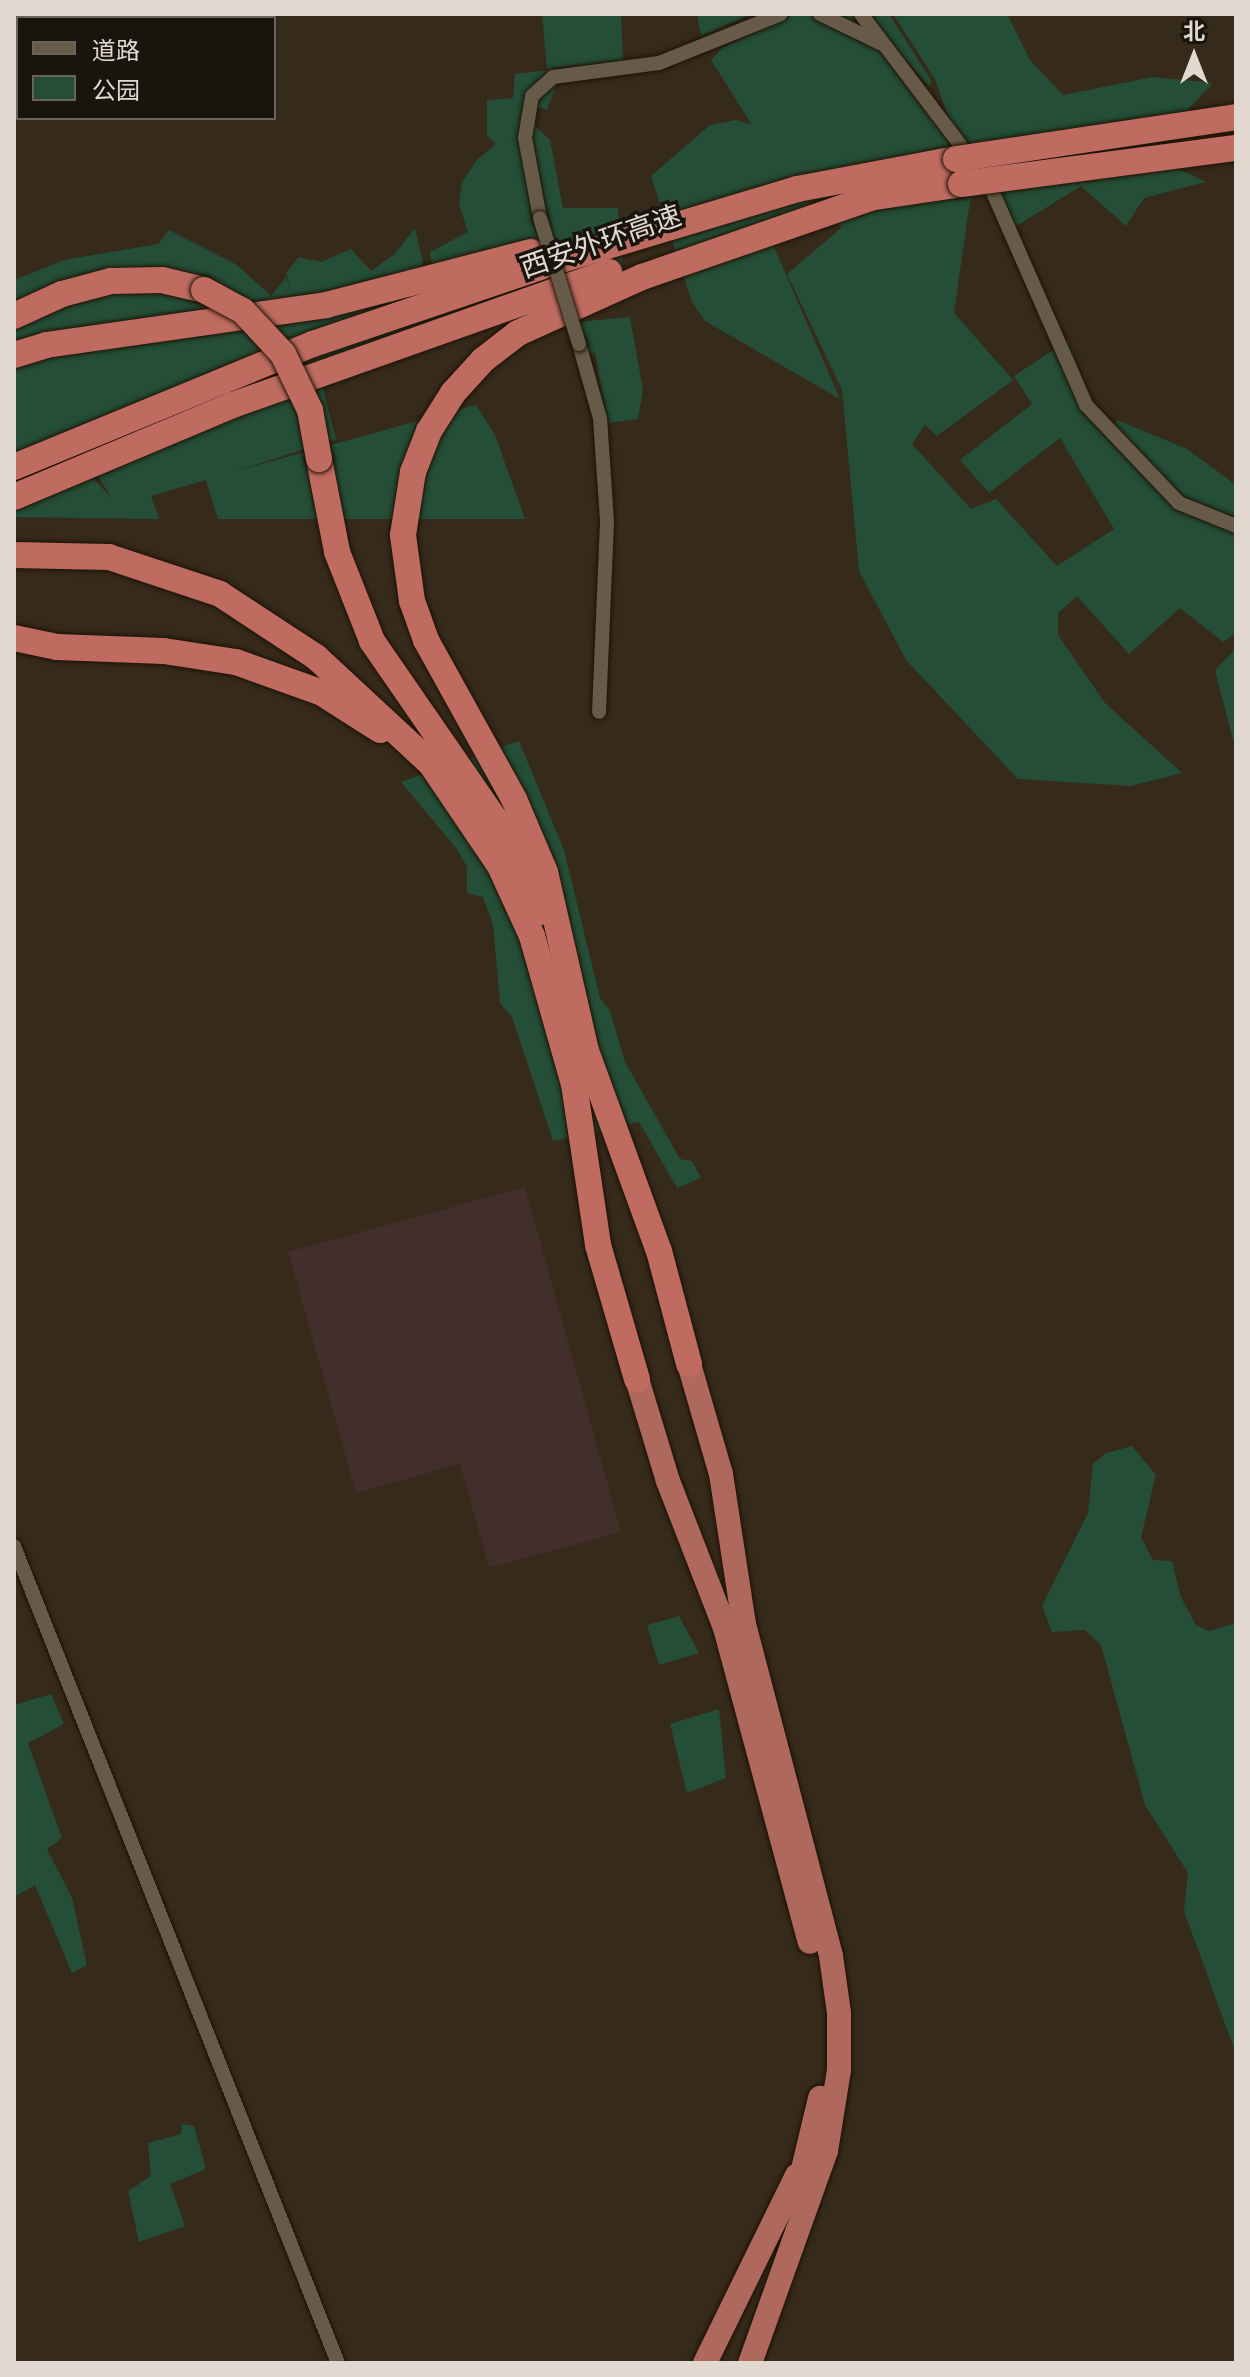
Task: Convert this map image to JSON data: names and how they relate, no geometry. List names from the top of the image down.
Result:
{
  "streets": {
    "highway": ["西安外环高速"]
  },
  "legend": ["道路", "公园"],
  "north": "top"
}
